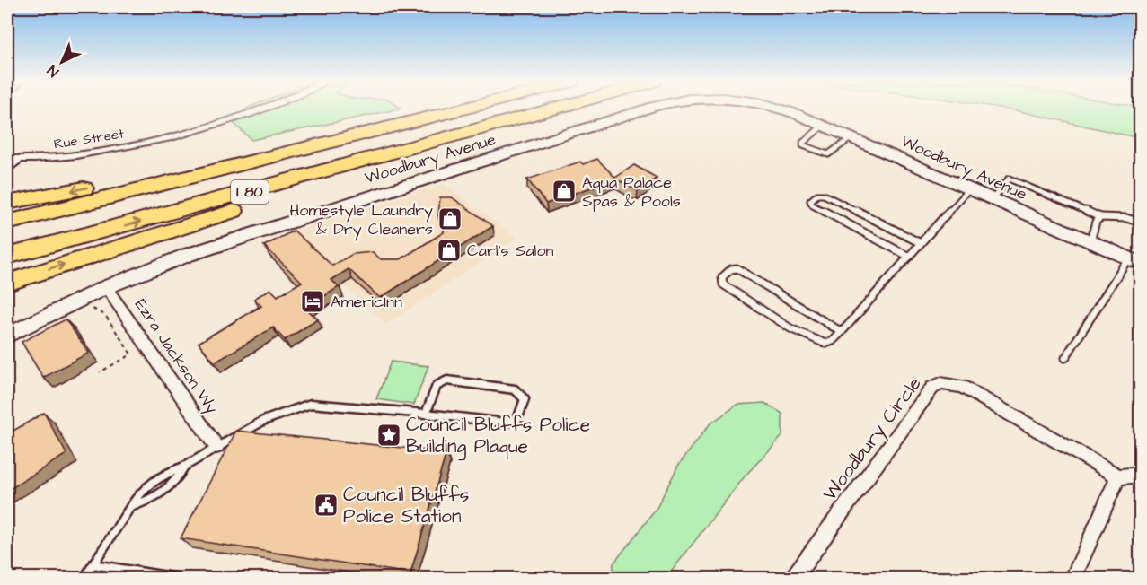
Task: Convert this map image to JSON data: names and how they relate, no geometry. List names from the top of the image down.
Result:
{
  "streets": {
    "highway": ["I 80"],
    "main road": ["Woodbury Avenue"],
    "street": ["Rue Street", "Ezra Jackson Wy", "Woodbury Circle"]
  },
  "crossings": [
    ["Woodbury Avenue", "Ezra Jackson Wy"]
  ],
  "places": {
    "shop": ["Aqua Palace Spas & Pools", "Homestyle Laundry & Dry Cleaners", "Carl's Salon"],
    "hotel": ["AmericInn"],
    "place": ["Council Bluffs Police Building Plaque"],
    "public building": ["Council Bluffs Police Station"]
  },
  "north": "bottom left"
}
